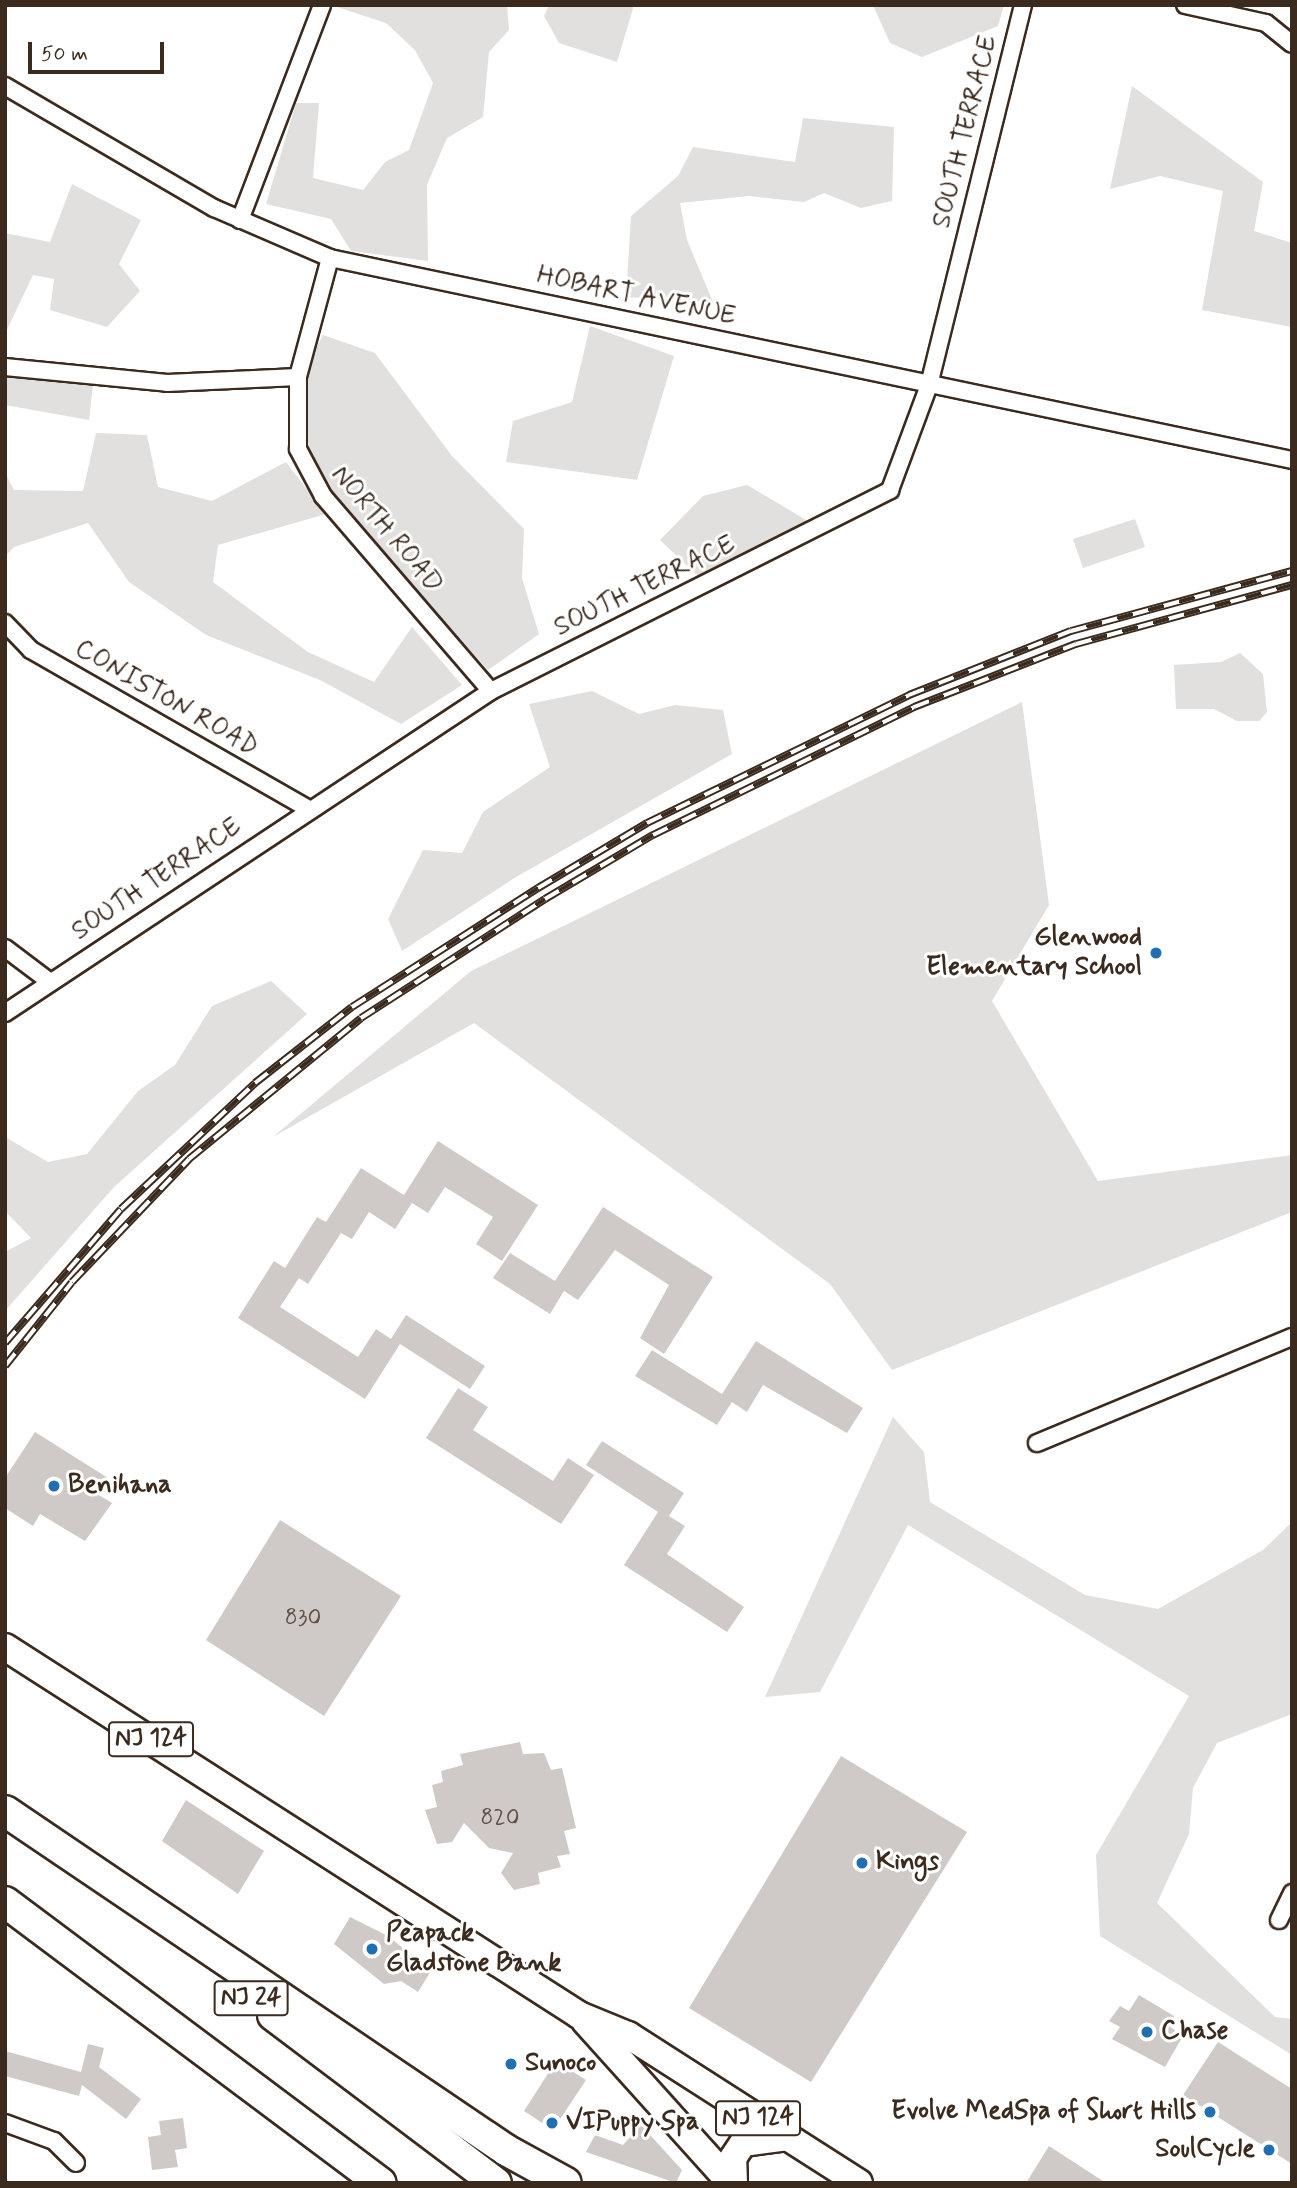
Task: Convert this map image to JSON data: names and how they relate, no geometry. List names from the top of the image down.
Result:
{
  "streets": {
    "highway": ["NJ 24"],
    "main road": ["NJ 124"],
    "street": [
      "SOUTH TERRACE",
      "HOBART AVENUE",
      "NORTH ROAD",
      "CONISTON ROAD"
    ]
  },
  "crossings": [
    ["SOUTH TERRACE", "HOBART AVENUE"],
    ["SOUTH TERRACE", "NORTH ROAD"],
    ["SOUTH TERRACE", "CONISTON ROAD"],
    ["HOBART AVENUE", "NORTH ROAD"]
  ],
  "places": [
    "Glenwood Elementary School",
    "Benihana",
    "Kings",
    "Peapack Gladstone Bank",
    "Chase",
    "Sunoco",
    "Evolve MedSpa of Short Hills",
    "VIPuppy Spa",
    "SoulCycle"
  ],
  "house_numbers": ["830", "820"],
  "scale_bar": "50 m"
}
